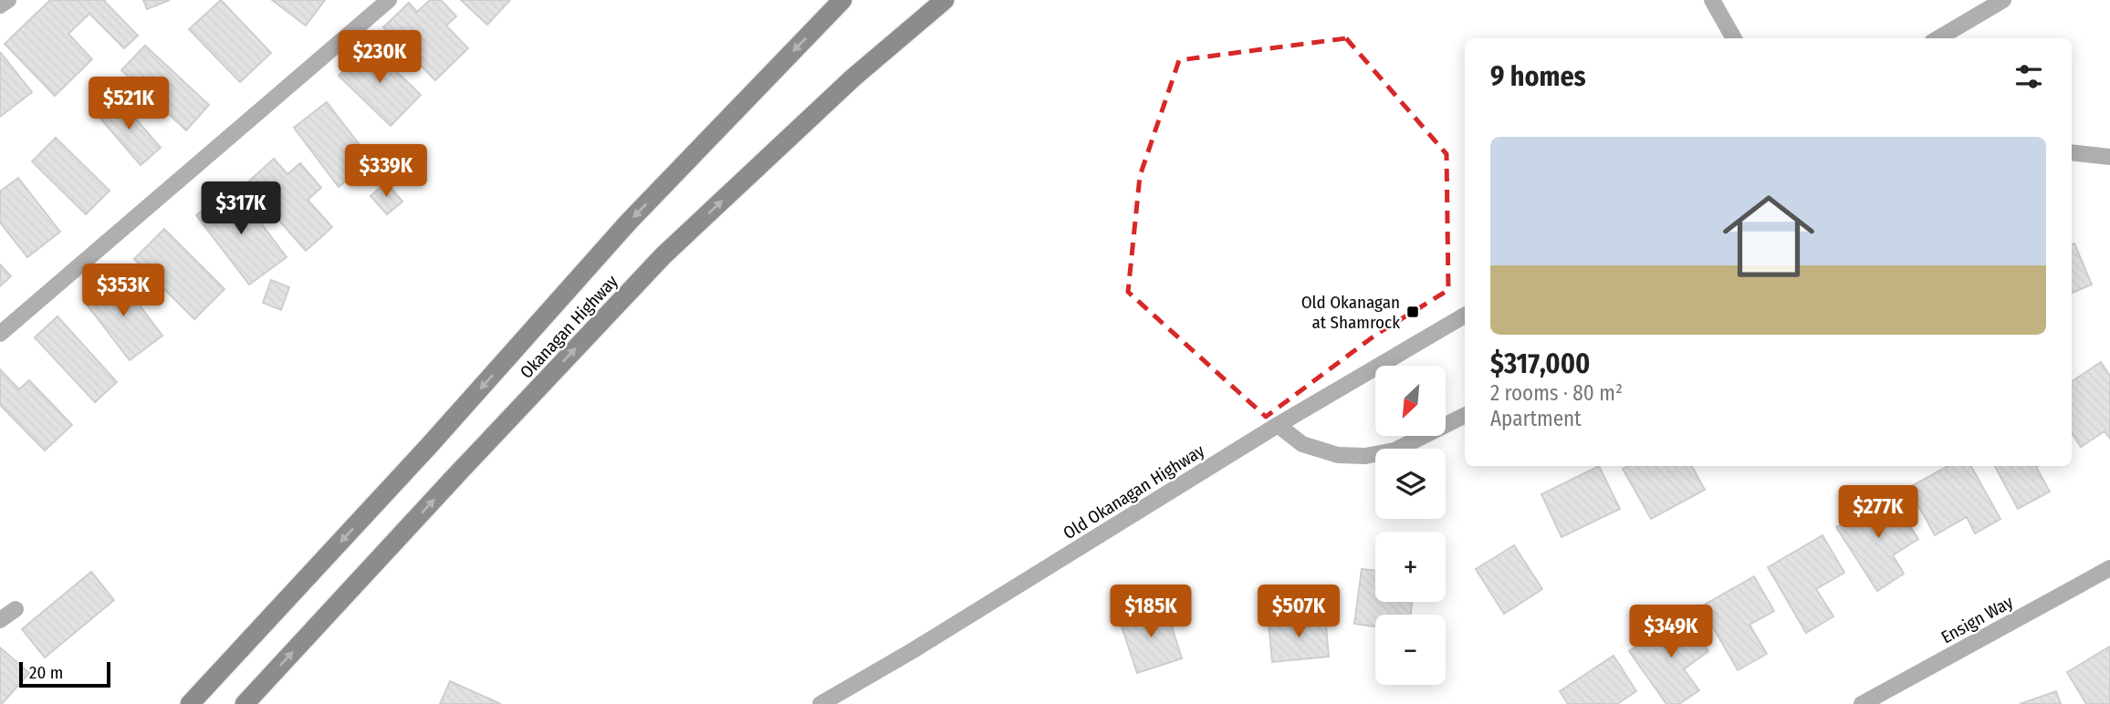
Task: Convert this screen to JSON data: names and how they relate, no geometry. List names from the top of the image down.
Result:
{
  "streets": {
    "highway": ["Okanagan Highway"],
    "street": ["Old Okanagan Highway", "Ensign Way"]
  },
  "places": {
    "transit": ["Old Okanagan at Shamrock"]
  },
  "scale_bar": "20 m",
  "north": "bottom left",
  "page": {
    "price": [
      "$230K",
      "$521K",
      "$339K",
      "$317K",
      "$353K",
      "$277K",
      "$185K",
      "$507K",
      "$349K"
    ],
    "heading": "9 homes",
    "list": [
      {
        "name": "$317,000",
        "note": "2 rooms · 80 m² · Apartment"
      }
    ],
    "map_buttons": ["+", "−"],
    "scale": "20 m"
  }
}
